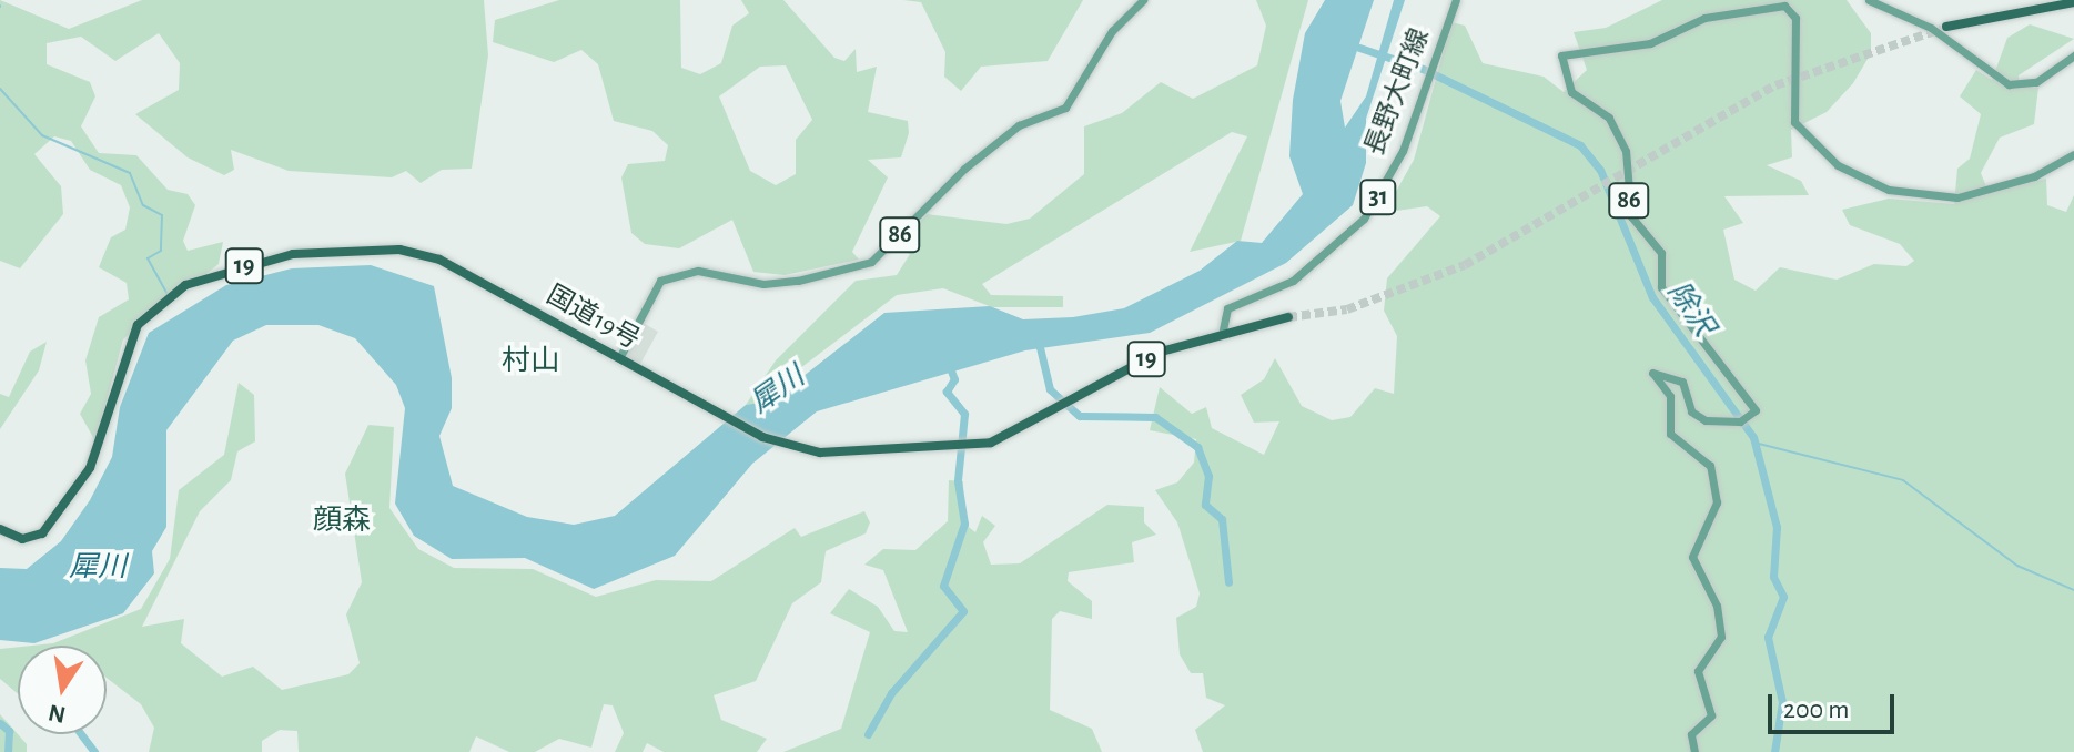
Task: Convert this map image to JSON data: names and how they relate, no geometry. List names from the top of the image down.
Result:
{
  "streets": {
    "highway": ["19", "国道19号"],
    "main road": ["長野大町線", "31", "86"]
  },
  "crossings": [
    ["長野大町線", "国道19号"],
    ["86", "国道19号"]
  ],
  "districts": ["村山", "顔森"],
  "water": ["除沢", "犀川"],
  "scale_bar": "200 m",
  "north": "bottom"
}
